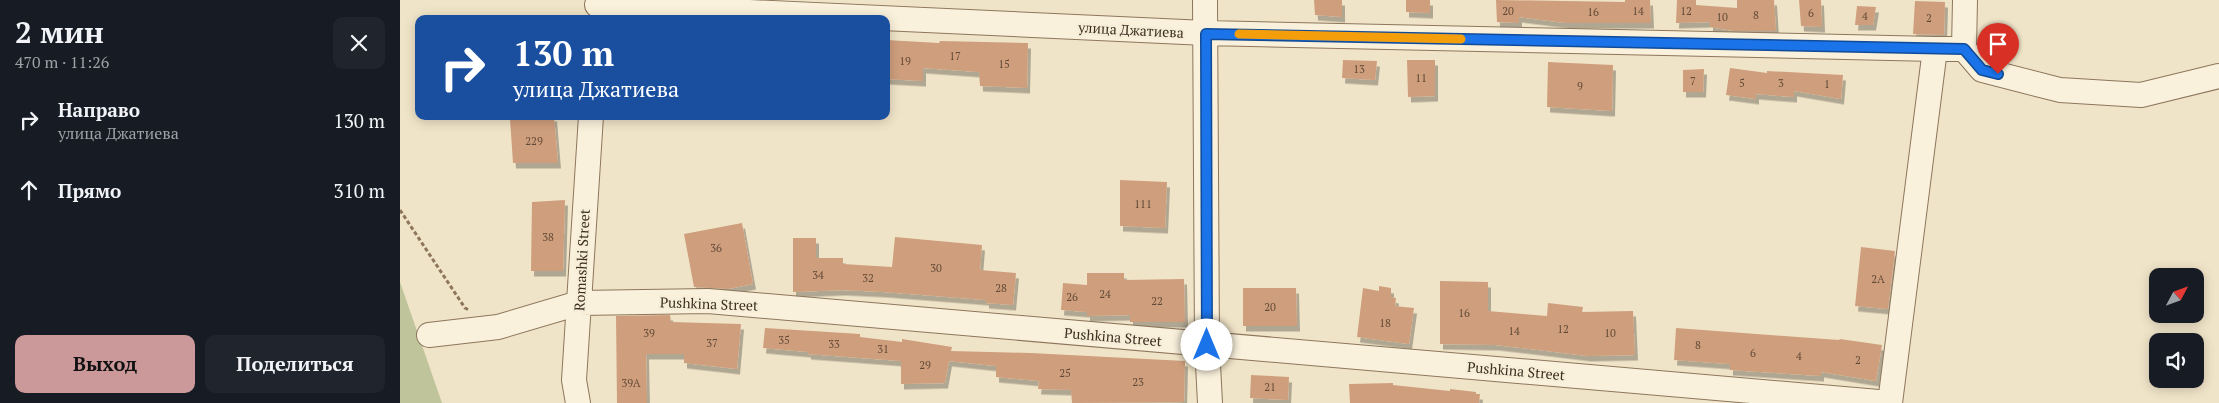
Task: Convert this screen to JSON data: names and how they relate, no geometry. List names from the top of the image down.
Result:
{
  "streets": {
    "street": ["улица Джатиева", "Romashki Street", "Pushkina Street"]
  },
  "crossings": [
    ["Romashki Street", "Pushkina Street"]
  ],
  "house_numbers": [
    "20",
    "14",
    "12",
    "16",
    "6",
    "8",
    "4",
    "10",
    "2",
    "17",
    "19",
    "15",
    "13",
    "11",
    "7",
    "5",
    "3",
    "1",
    "9",
    "229",
    "111",
    "38",
    "36",
    "30",
    "34",
    "32",
    "2А",
    "28",
    "24",
    "26",
    "22",
    "20",
    "16",
    "18",
    "12",
    "14",
    "39",
    "10",
    "35",
    "37",
    "33",
    "8",
    "31",
    "6",
    "4",
    "2",
    "29",
    "25",
    "23",
    "39А",
    "21"
  ],
  "north": "top right",
  "page": {
    "heading": ["2 мин", "470 m · 11:26"],
    "turn": ["130 m", "улица Джатиева"],
    "list": [
      {
        "name": "Направо",
        "note": "улица Джатиева",
        "value": "130 m"
      },
      {
        "name": "Прямо",
        "value": "310 m"
      }
    ],
    "buttons": ["Выход", "Поделиться"]
  }
}
